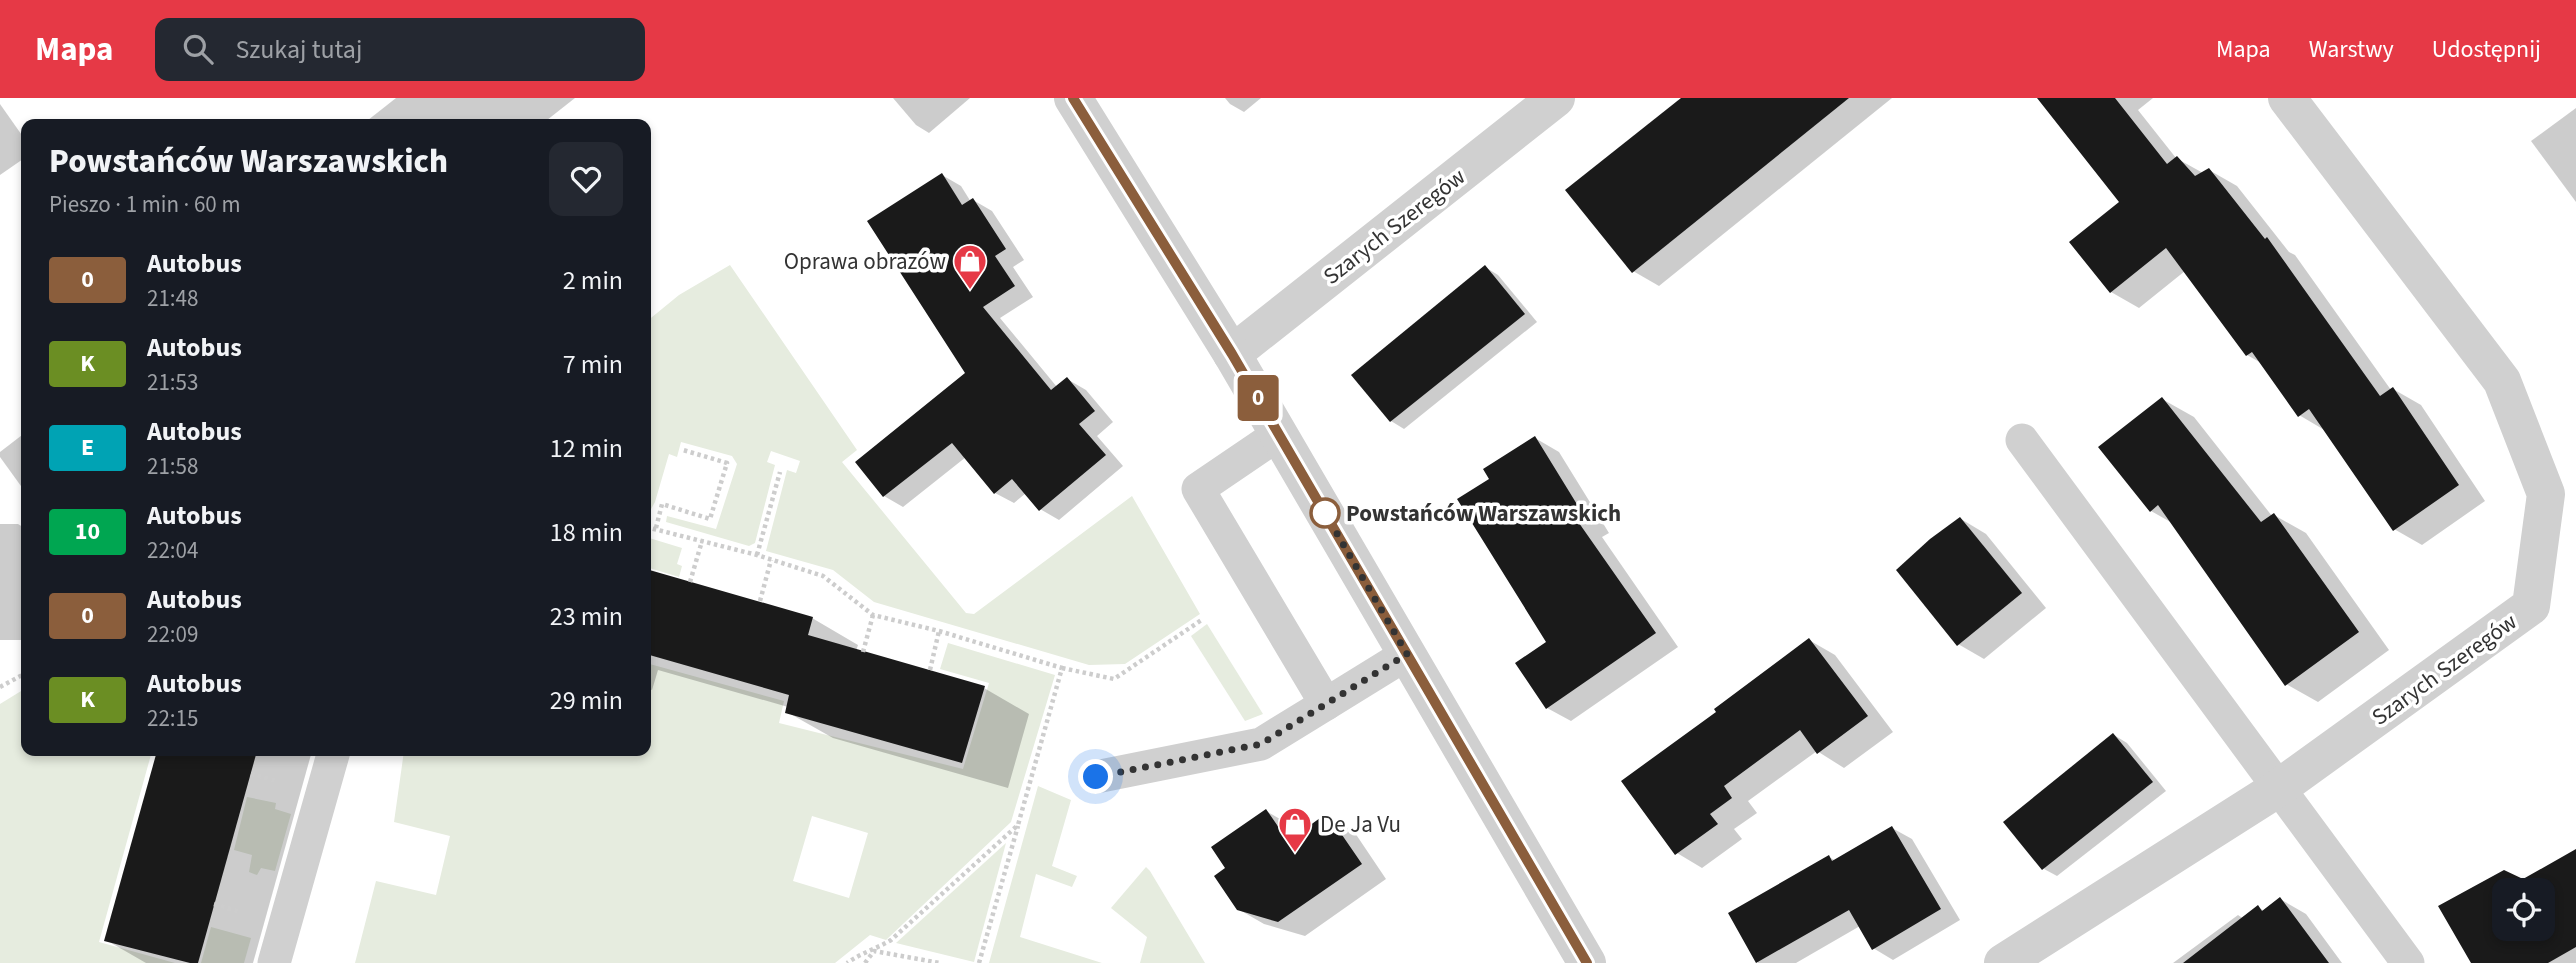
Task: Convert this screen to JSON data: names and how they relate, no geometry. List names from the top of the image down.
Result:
{
  "streets": {
    "street": ["Szarych Szeregów"]
  },
  "places": {
    "shop": ["Oprawa obrazów", "De Ja Vu"],
    "other": ["Powstańców Warszawskich"]
  },
  "lines": ["bus line 0"],
  "page": {
    "header": "Mapa",
    "search": "Szukaj tutaj",
    "nav": ["Mapa", "Warstwy", "Udostępnij"],
    "on_map": "0",
    "heading": ["Powstańców Warszawskich", "Pieszo · 1 min · 60 m"],
    "list": [
      {
        "mark": "0",
        "name": "Autobus",
        "note": "21:48",
        "value": "2 min"
      },
      {
        "mark": "K",
        "name": "Autobus",
        "note": "21:53",
        "value": "7 min"
      },
      {
        "mark": "E",
        "name": "Autobus",
        "note": "21:58",
        "value": "12 min"
      },
      {
        "mark": "10",
        "name": "Autobus",
        "note": "22:04",
        "value": "18 min"
      },
      {
        "mark": "0",
        "name": "Autobus",
        "note": "22:09",
        "value": "23 min"
      },
      {
        "mark": "K",
        "name": "Autobus",
        "note": "22:15",
        "value": "29 min"
      }
    ]
  }
}
